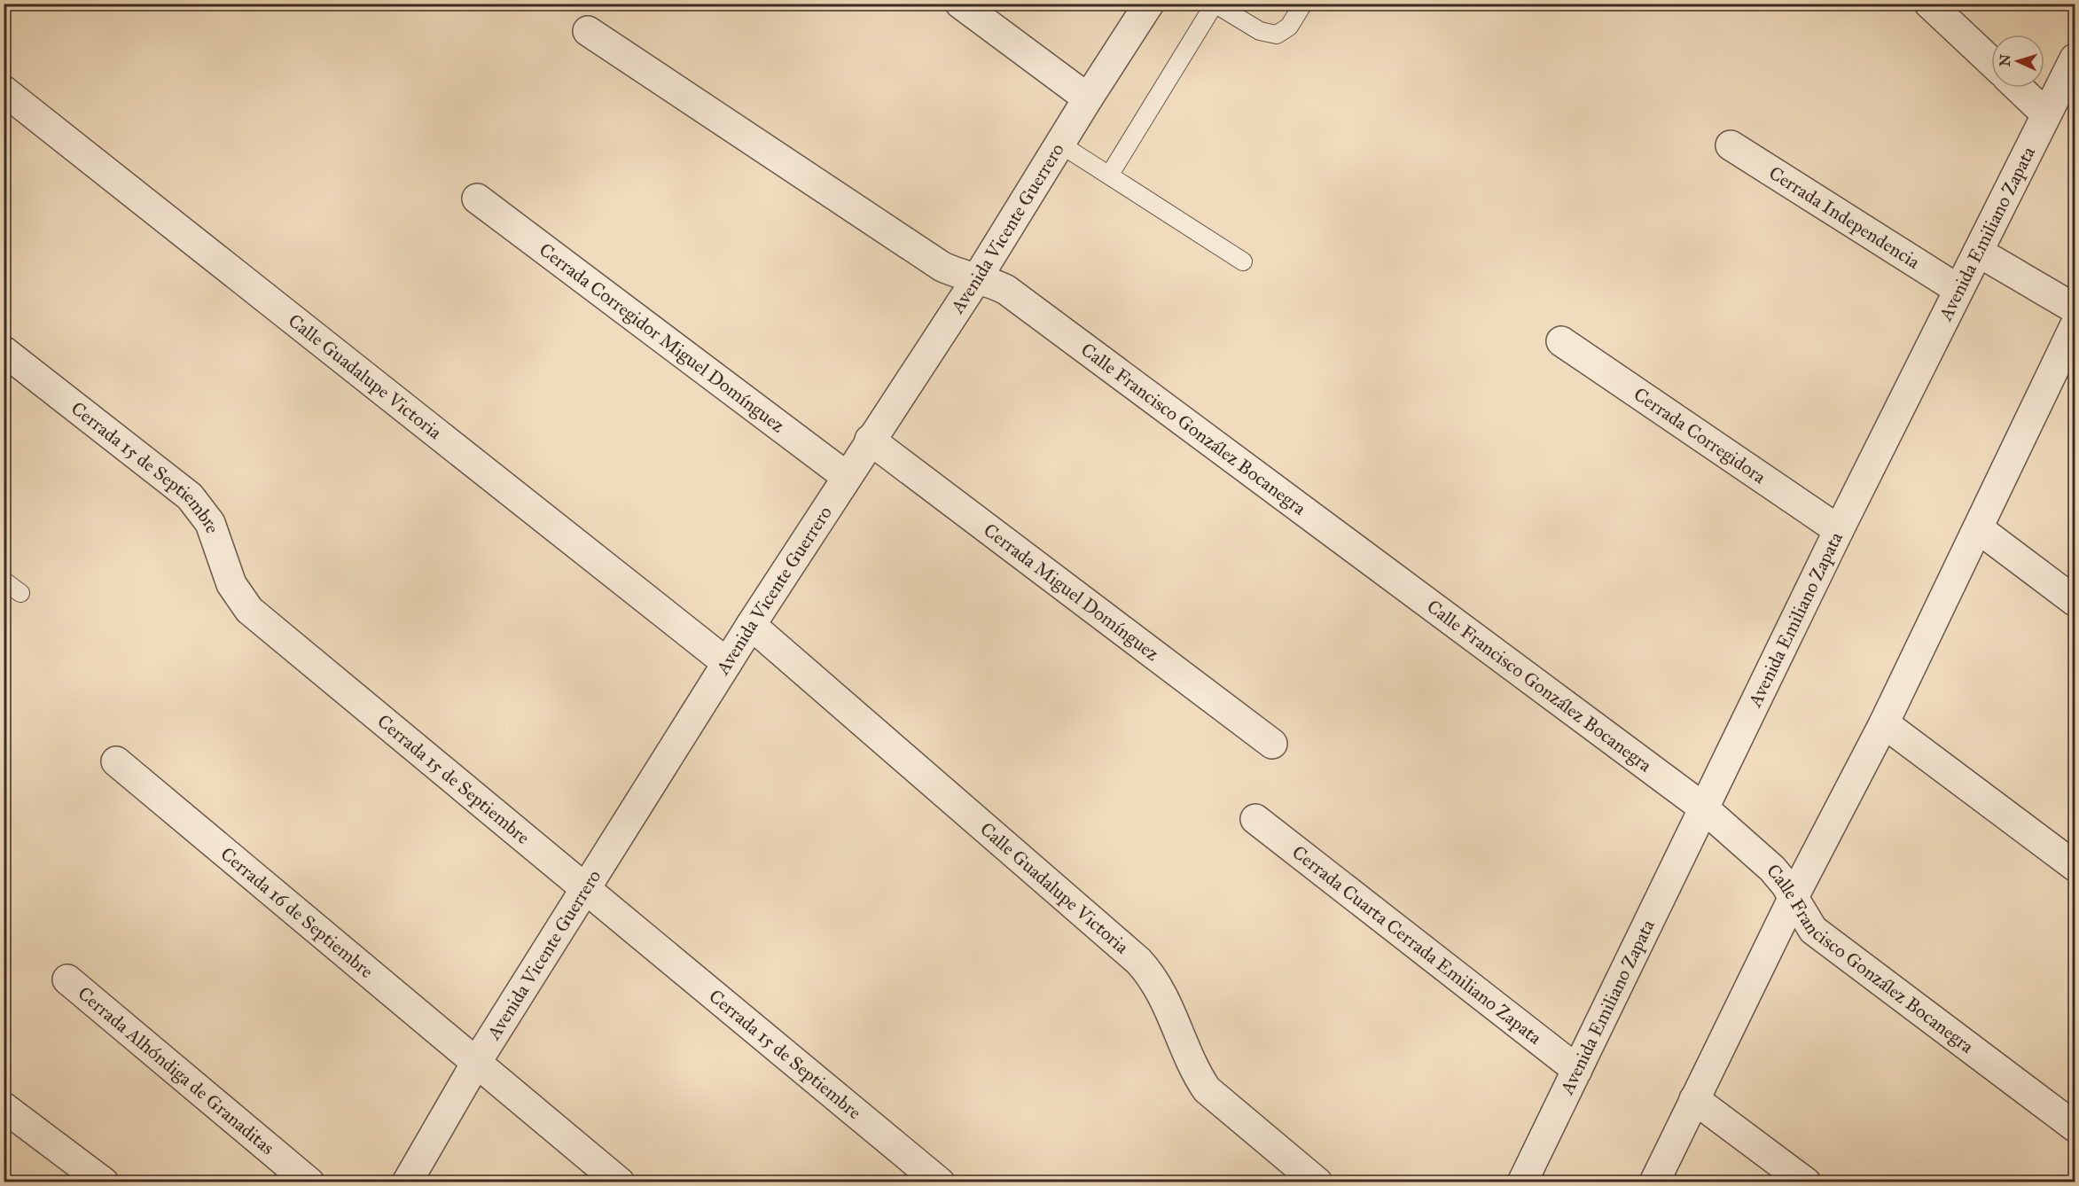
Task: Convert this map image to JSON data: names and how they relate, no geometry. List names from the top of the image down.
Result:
{
  "streets": {
    "street": [
      "Cerrada Independencia",
      "Avenida Vicente Guerrero",
      "Avenida Emiliano Zapata",
      "Cerrada Corregidor Miguel Domínguez",
      "Calle Guadalupe Victoria",
      "Calle Francisco González Bocanegra",
      "Cerrada Corregidora",
      "Cerrada 15 de Septiembre",
      "Cerrada Miguel Domínguez",
      "Cerrada 16 de Septiembre",
      "Cerrada Cuarta Cerrada Emiliano Zapata",
      "Cerrada Alhóndiga de Granaditas"
    ]
  },
  "crossings": [
    ["Cerrada Independencia", "Avenida Emiliano Zapata"],
    ["Avenida Vicente Guerrero", "Cerrada Corregidor Miguel Domínguez"],
    ["Avenida Vicente Guerrero", "Calle Guadalupe Victoria"],
    ["Avenida Vicente Guerrero", "Calle Francisco González Bocanegra"],
    ["Avenida Vicente Guerrero", "Cerrada 15 de Septiembre"],
    ["Avenida Vicente Guerrero", "Cerrada Miguel Domínguez"],
    ["Avenida Vicente Guerrero", "Cerrada 16 de Septiembre"],
    ["Avenida Emiliano Zapata", "Calle Francisco González Bocanegra"],
    ["Avenida Emiliano Zapata", "Cerrada Corregidora"],
    ["Avenida Emiliano Zapata", "Cerrada Cuarta Cerrada Emiliano Zapata"]
  ],
  "north": "left"
}
